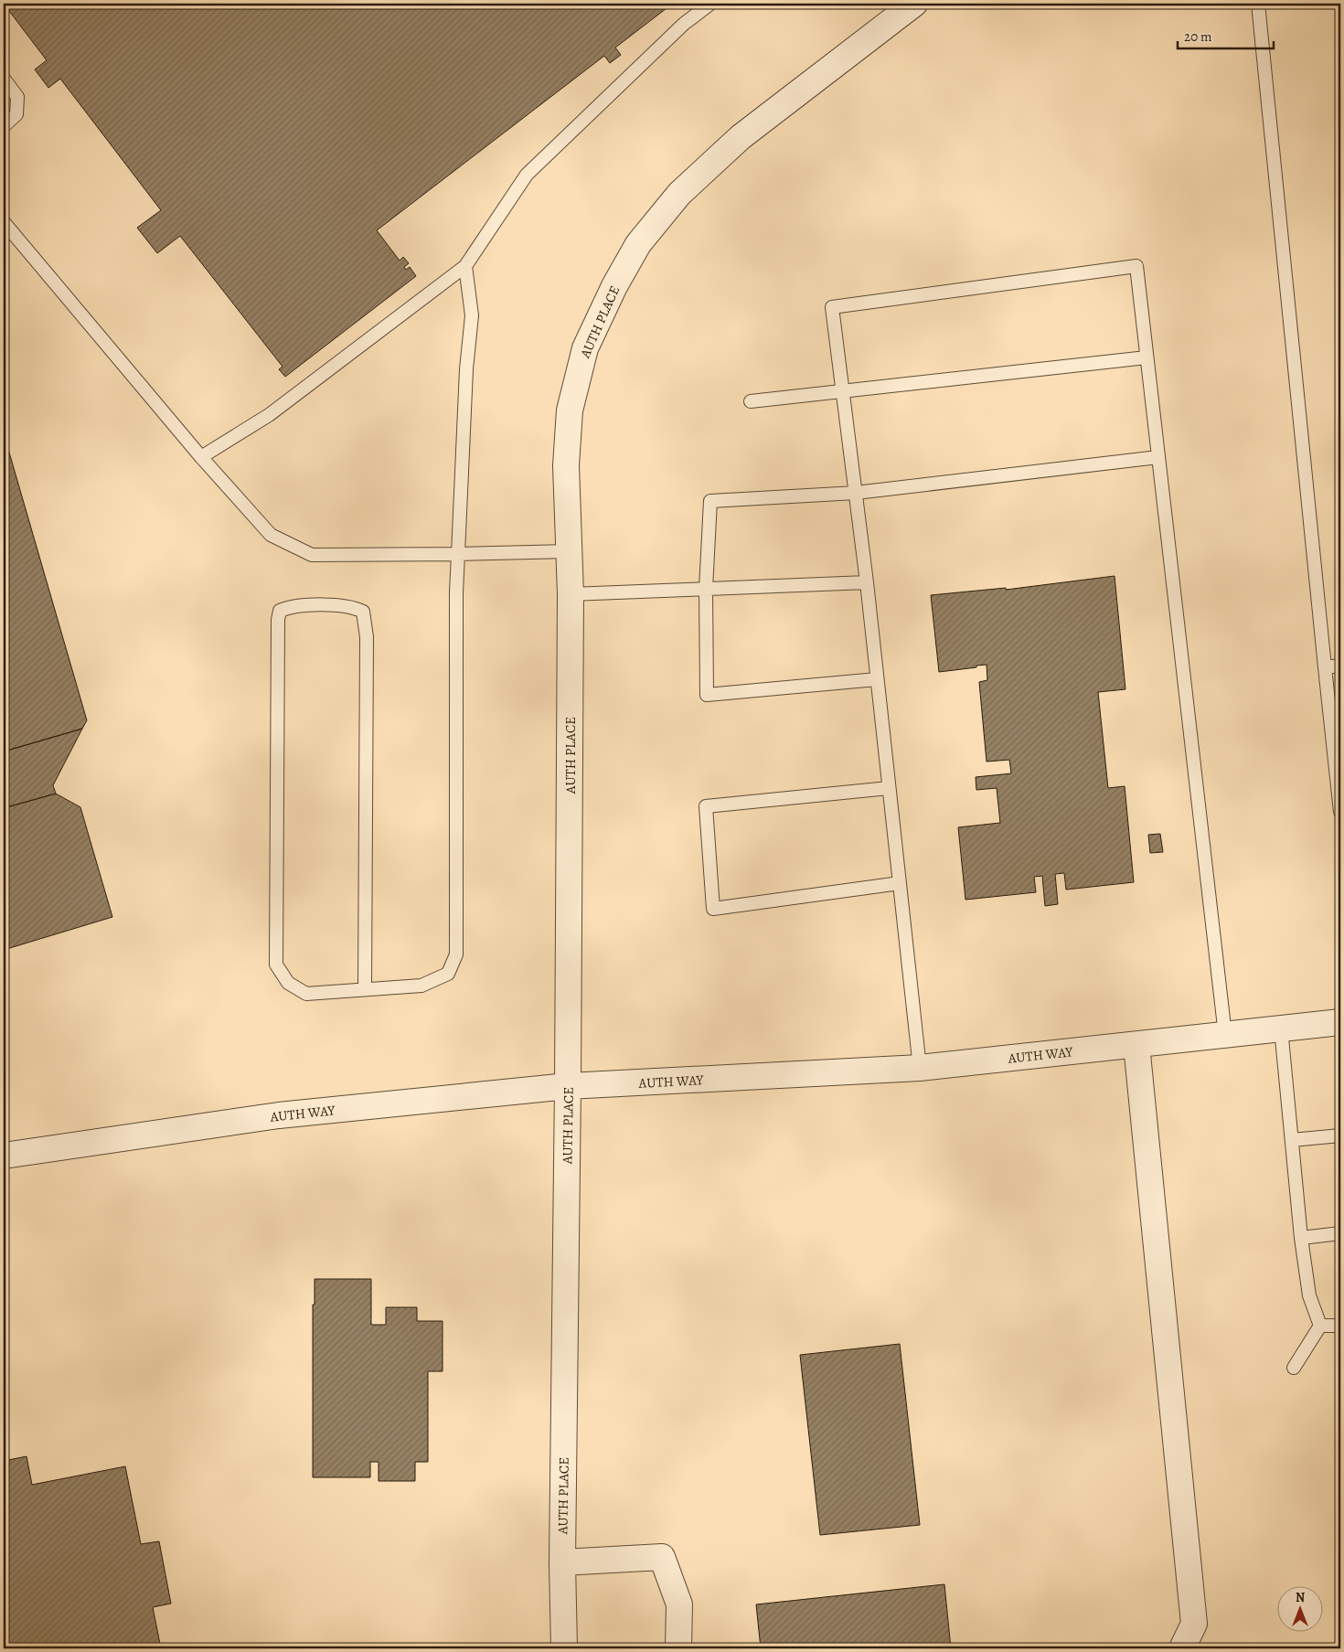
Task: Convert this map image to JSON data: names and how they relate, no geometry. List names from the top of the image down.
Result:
{
  "streets": {
    "street": ["AUTH PLACE", "AUTH WAY"]
  },
  "crossings": [
    ["AUTH PLACE", "AUTH WAY"]
  ],
  "scale_bar": "20 m",
  "north": "top"
}
